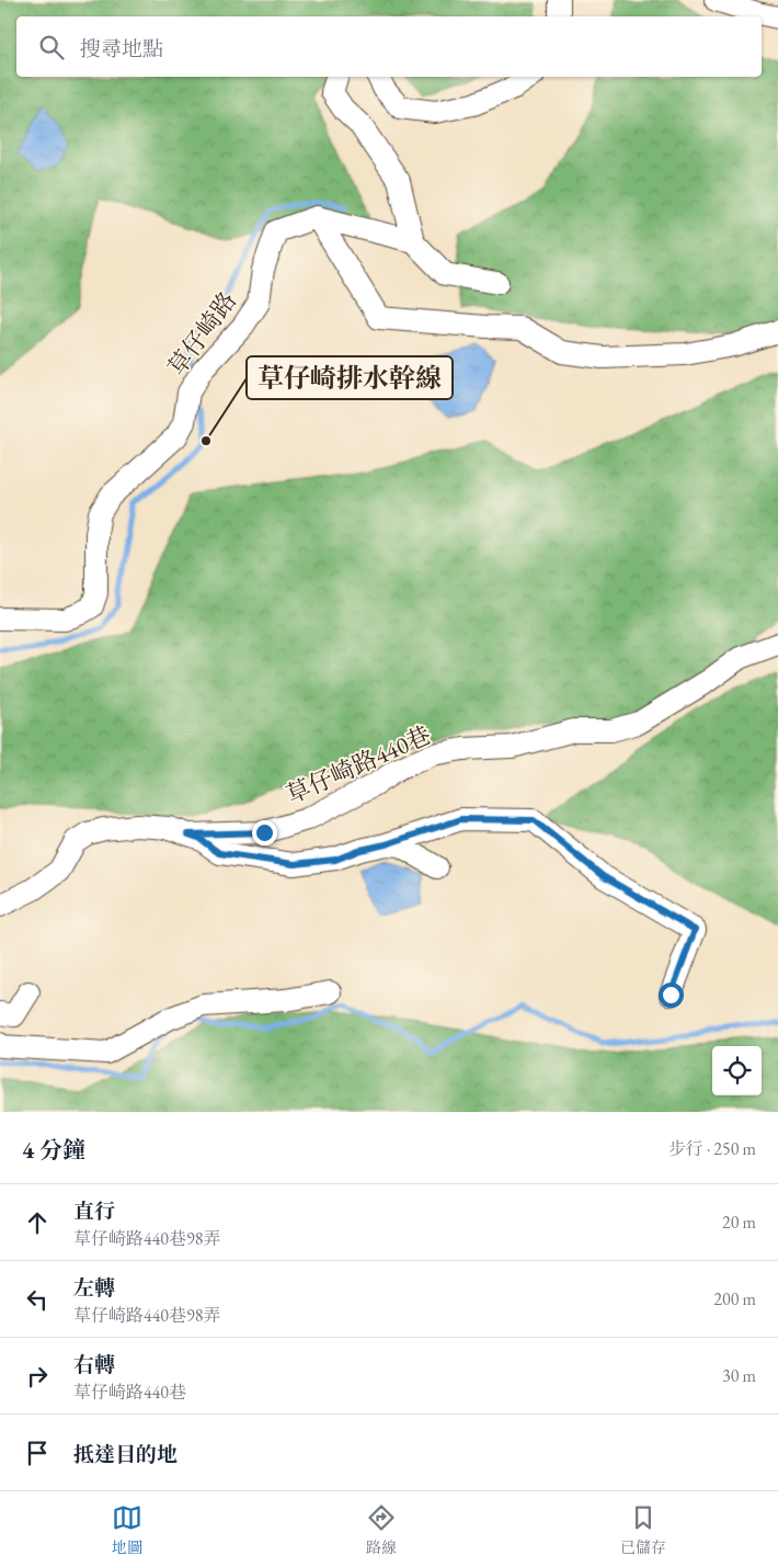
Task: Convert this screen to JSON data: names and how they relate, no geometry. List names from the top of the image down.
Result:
{
  "streets": {
    "street": ["草仔崎路", "草仔崎路440巷"]
  },
  "places": ["草仔崎排水幹線"],
  "page": {
    "search": "搜尋地點",
    "heading": ["4 分鐘", "步行 · 250 m"],
    "list": [
      ["直行", "草仔崎路440巷98弄", "20 m"],
      ["左轉", "草仔崎路440巷98弄", "200 m"],
      ["右轉", "草仔崎路440巷", "30 m"],
      "抵達目的地"
    ],
    "nav": ["地圖", "路線", "已儲存"]
  }
}
